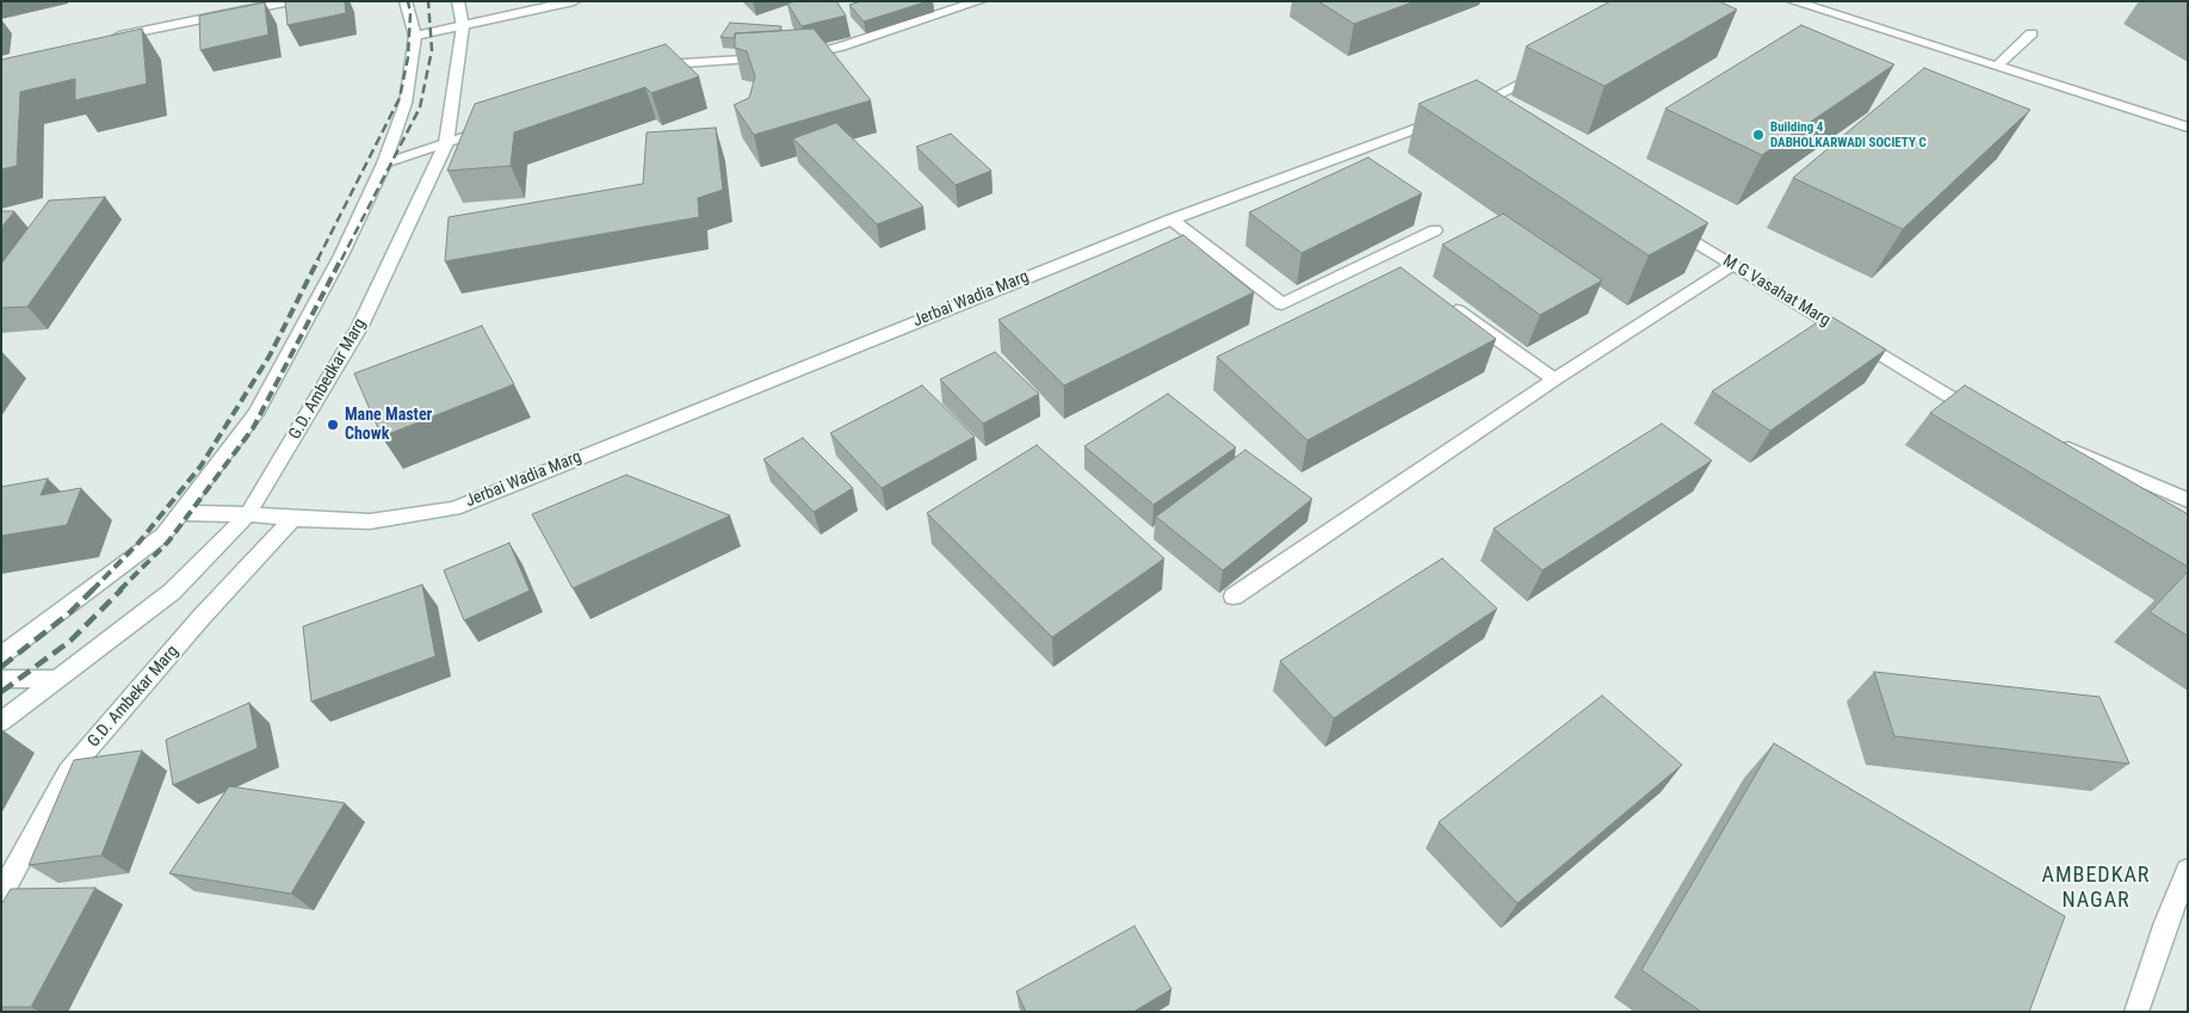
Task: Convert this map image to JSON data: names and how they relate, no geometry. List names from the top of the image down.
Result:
{
  "streets": {
    "main road": [
      "M G Vasahat Marg",
      "Jerbai Wadia Marg",
      "G.D. Ambedkar Marg",
      "G.D. Ambekar Marg"
    ]
  },
  "crossings": [
    ["Jerbai Wadia Marg", "G.D. Ambedkar Marg"],
    ["Jerbai Wadia Marg", "G.D. Ambekar Marg"]
  ],
  "districts": ["AMBEDKAR NAGAR"],
  "places": ["Building 4 DABHOLKARWADI SOCIETY C", "Mane Master Chowk"]
}
